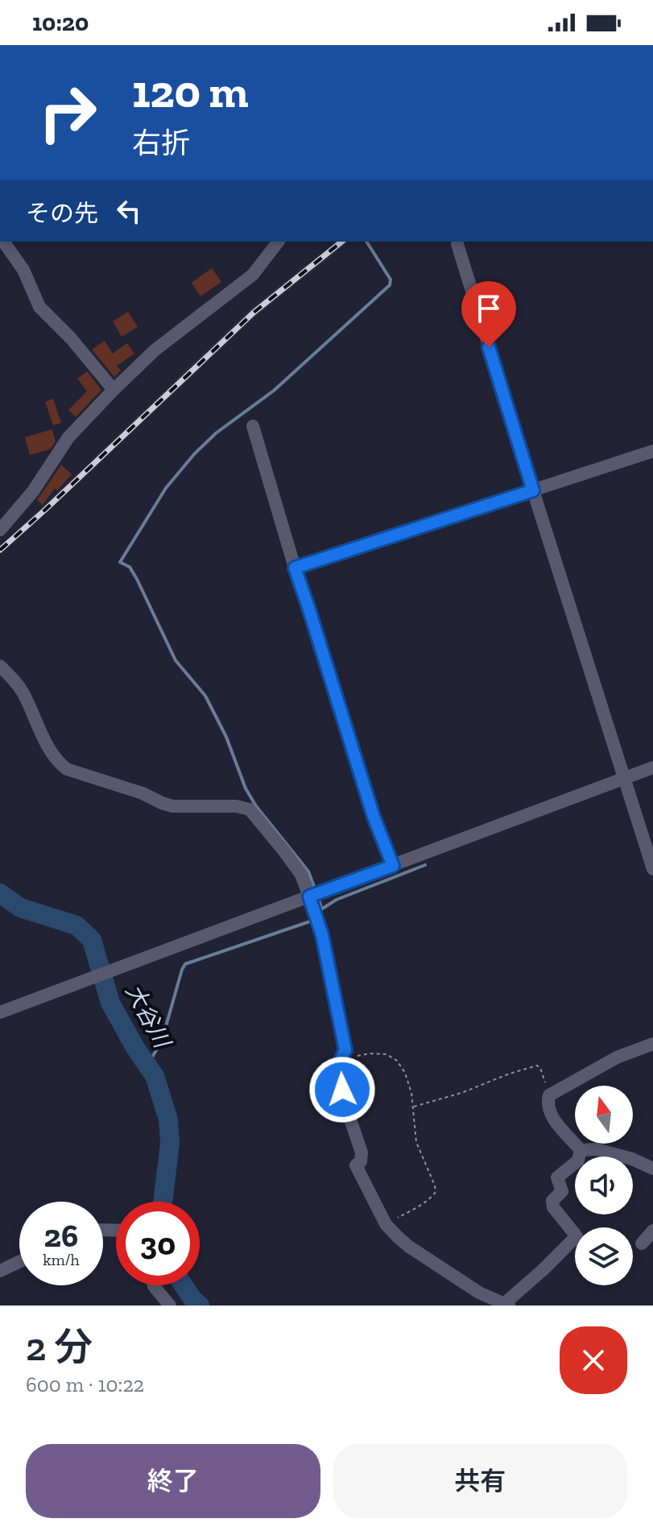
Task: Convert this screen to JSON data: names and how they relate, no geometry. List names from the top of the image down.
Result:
{
  "water": ["大谷川"],
  "north": "top",
  "page": {
    "status": "10:20",
    "turn": ["120 m", "右折"],
    "then": "その先",
    "speed": "26 km/h",
    "limit": "30",
    "heading": ["2 分", "600 m · 10:22"],
    "buttons": ["終了", "共有"]
  }
}
